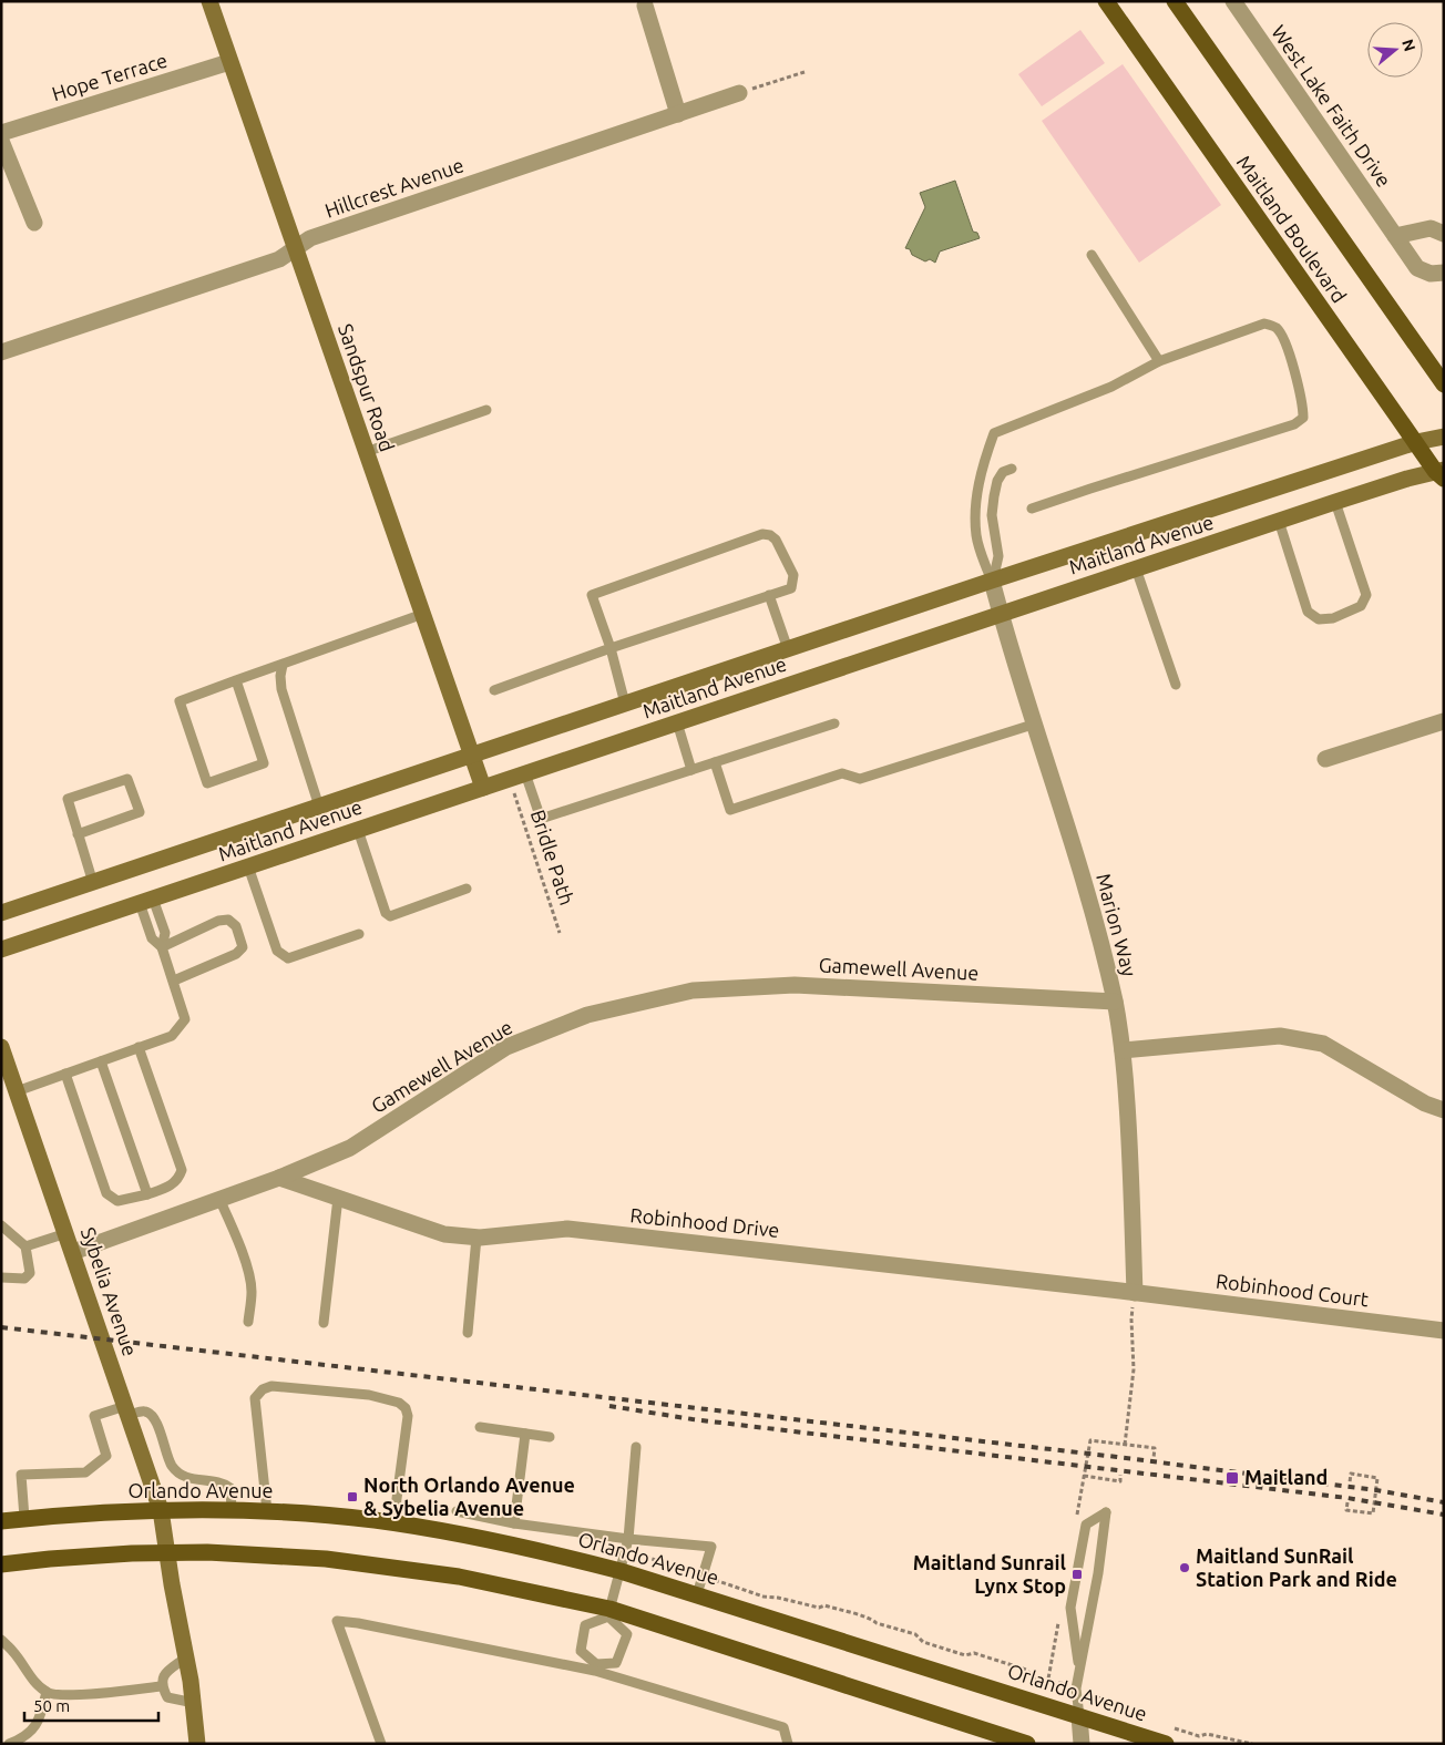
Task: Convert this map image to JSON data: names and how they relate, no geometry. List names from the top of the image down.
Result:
{
  "streets": {
    "main road": [
      "Maitland Boulevard",
      "Sandspur Road",
      "Maitland Avenue",
      "Sybelia Avenue",
      "Orlando Avenue"
    ],
    "street": [
      "Hope Terrace",
      "West Lake Faith Drive",
      "Hillcrest Avenue",
      "Marion Way",
      "Gamewell Avenue",
      "Robinhood Drive",
      "Robinhood Court"
    ],
    "path": ["Bridle Path"]
  },
  "crossings": [
    ["Hope Terrace", "Sandspur Road"],
    ["Hillcrest Avenue", "Sandspur Road"],
    ["Maitland Boulevard", "Maitland Avenue"],
    ["Sandspur Road", "Maitland Avenue"],
    ["Maitland Avenue", "Marion Way"],
    ["Marion Way", "Gamewell Avenue"],
    ["Marion Way", "Robinhood Drive"],
    ["Marion Way", "Robinhood Court"],
    ["Gamewell Avenue", "Robinhood Drive"],
    ["Gamewell Avenue", "Sybelia Avenue"],
    ["Robinhood Drive", "Robinhood Court"],
    ["Sybelia Avenue", "Orlando Avenue"]
  ],
  "places": {
    "transit": ["Maitland", "North Orlando Avenue & Sybelia Avenue", "Maitland Sunrail Lynx Stop"],
    "other": ["Maitland SunRail Station Park and Ride"]
  },
  "scale_bar": "50 m",
  "north": "right"
}
